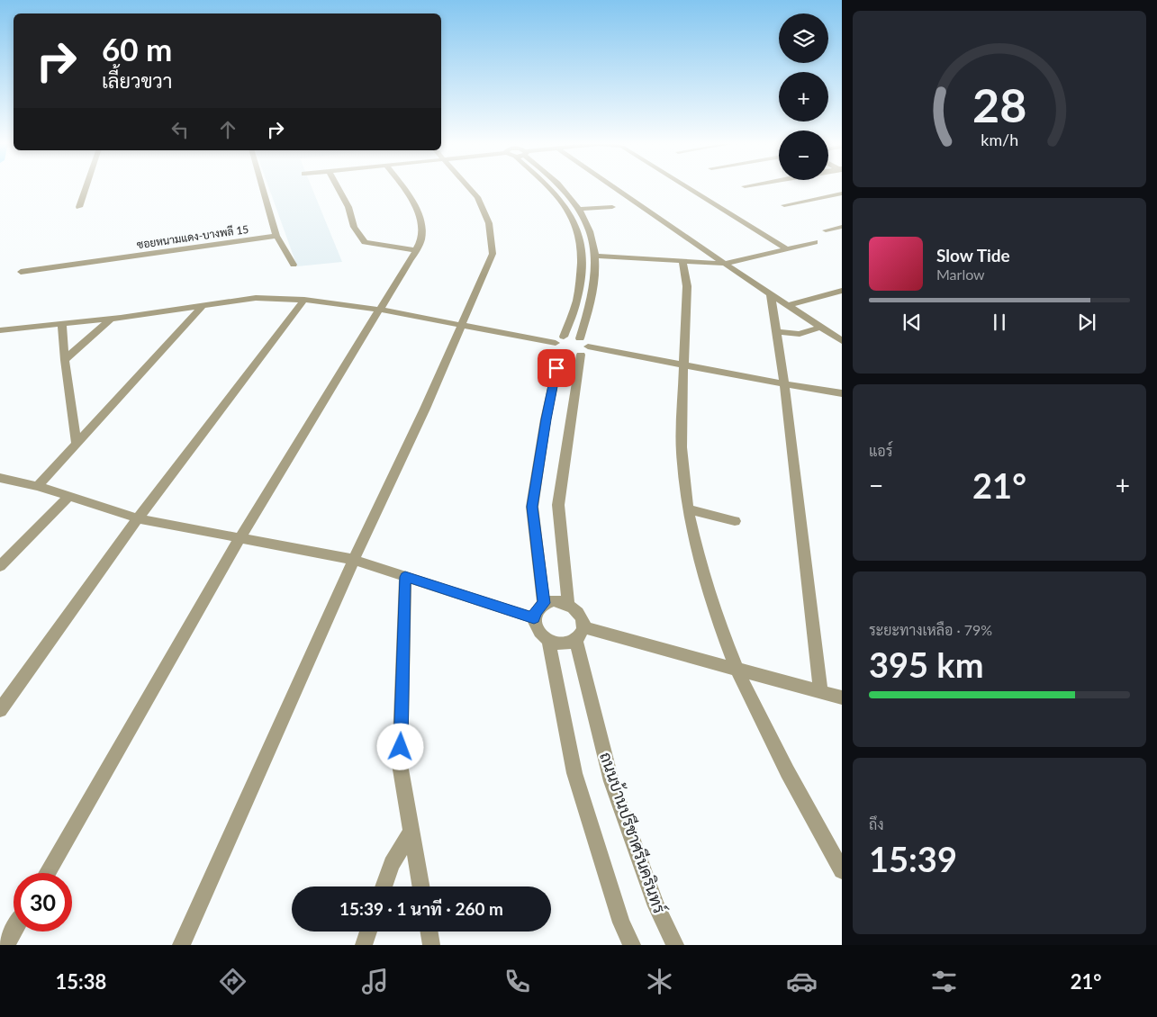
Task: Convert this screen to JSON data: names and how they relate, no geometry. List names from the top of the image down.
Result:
{
  "streets": {
    "street": ["ซอยหนามแดง-บางพลี 15", "ถนนบ้านปรีชาศรีนครินทร์"]
  },
  "page": {
    "map_buttons": ["+", "−"],
    "turn": ["60 m", "เลี้ยวขวา"],
    "song": ["Slow Tide", "Marlow"],
    "tile": [
      "แอร์",
      ["ระยะทางเหลือ · 79%", "395 km"],
      ["ถึง", "15:39"]
    ],
    "heat": ["−", "21°", "+"],
    "limit": "30",
    "trip": "15:39 · 1 นาที · 260 m",
    "tabs": ["15:38", "21°"],
    "gauge": ["28", "km/h"]
  }
}
